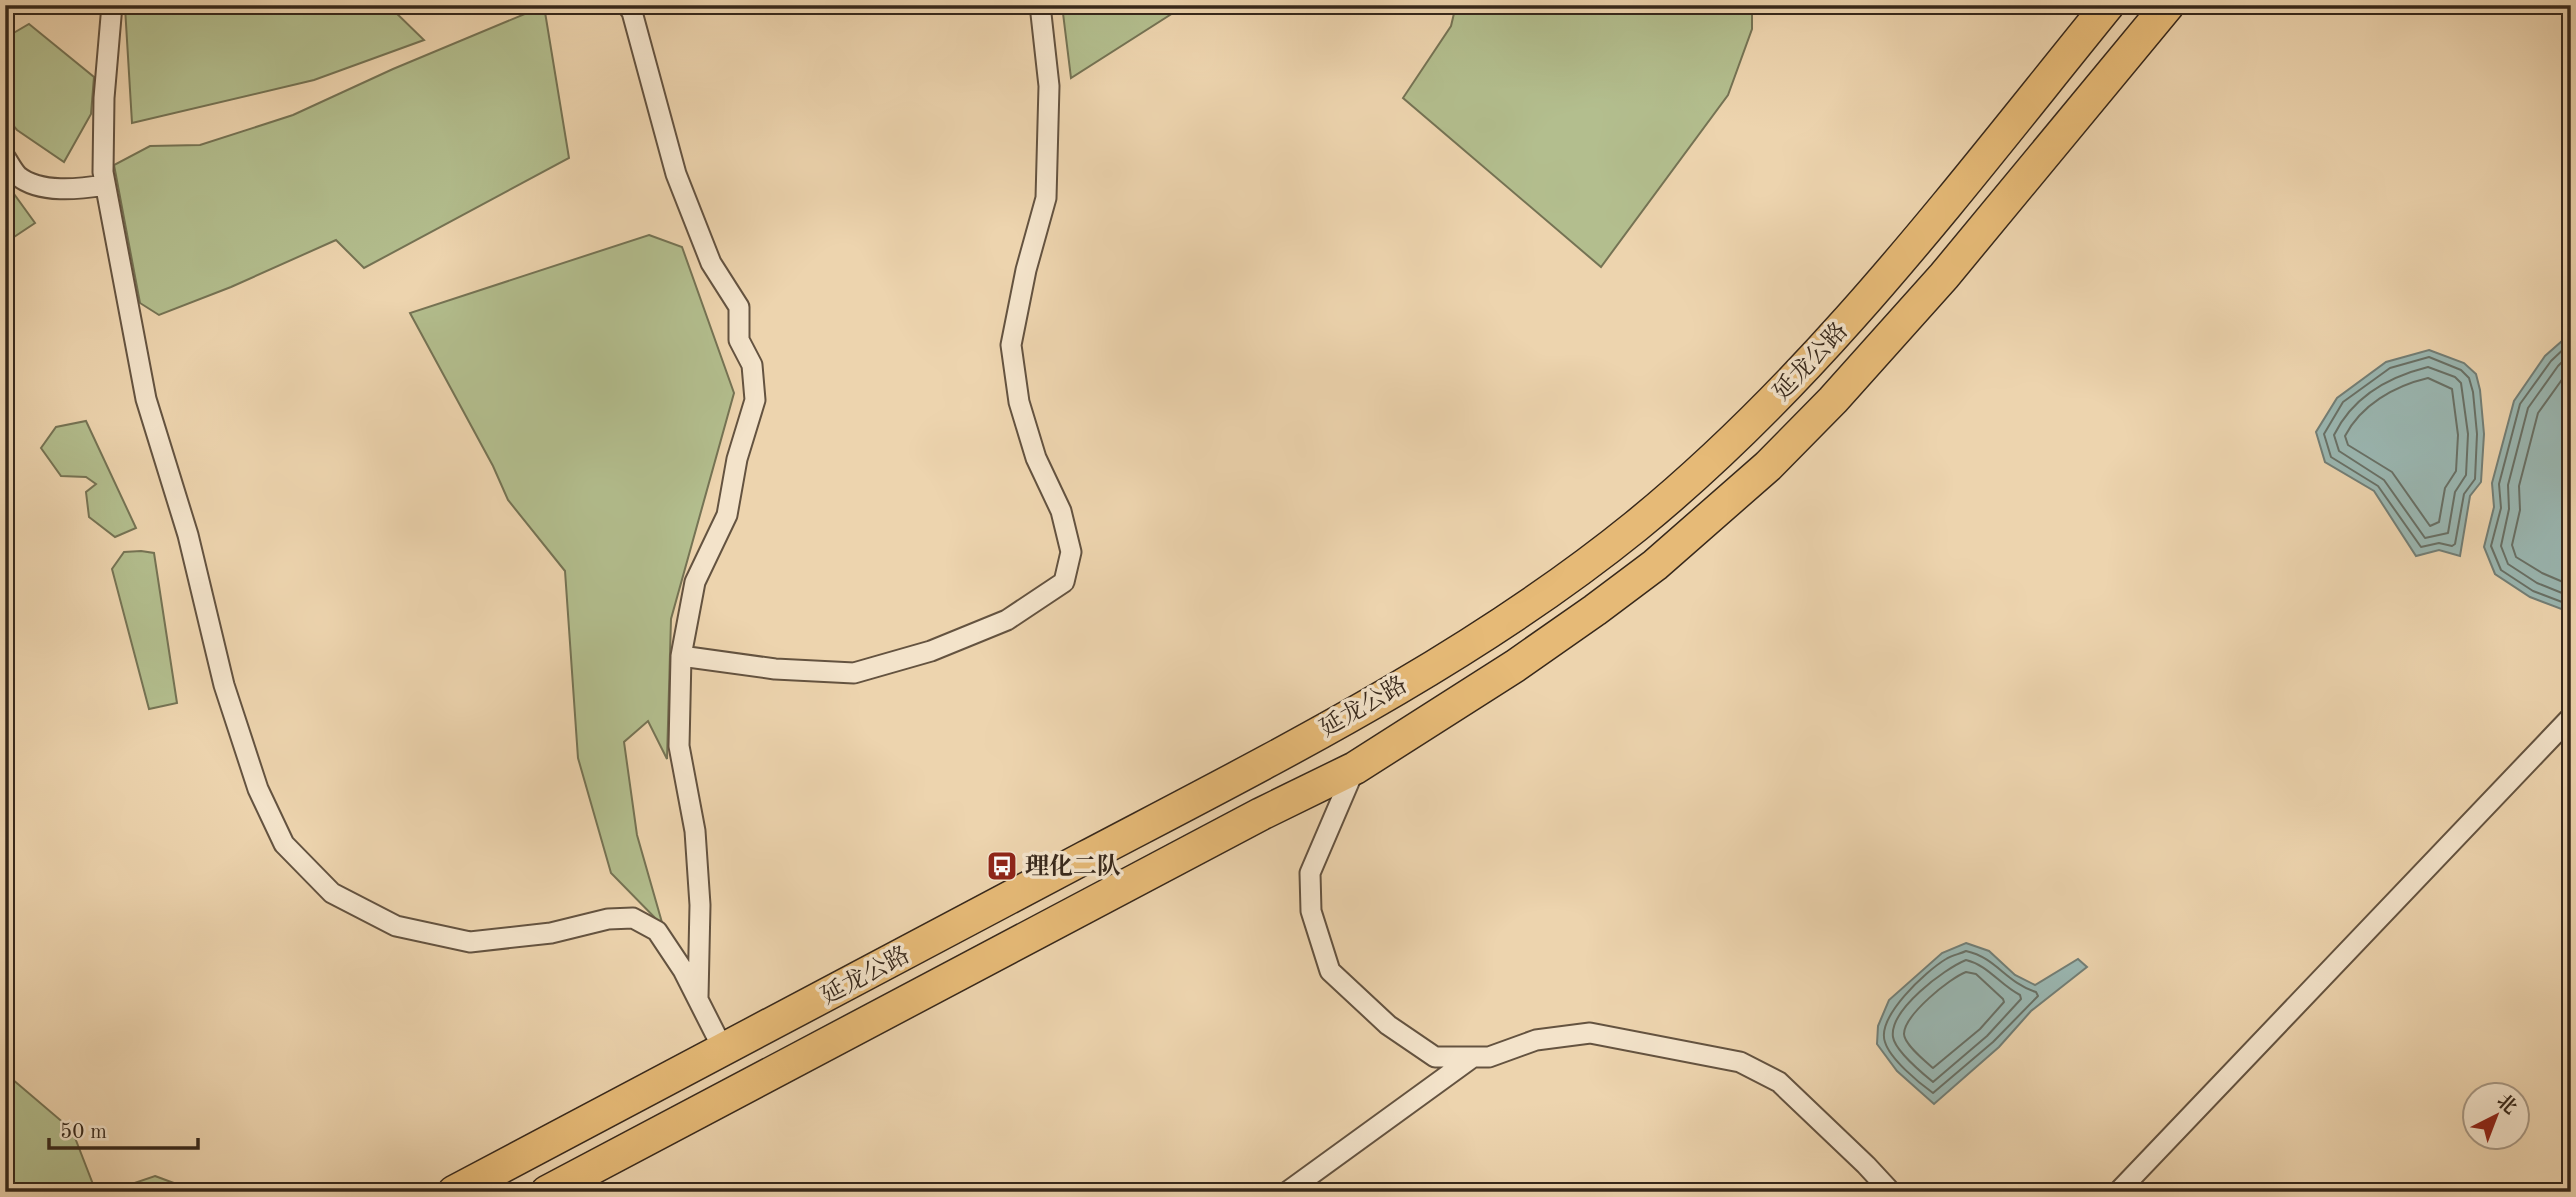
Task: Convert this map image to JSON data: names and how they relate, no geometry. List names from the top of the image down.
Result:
{
  "streets": {
    "highway": ["延龙公路"]
  },
  "places": {
    "bus stop": ["理化二队"]
  },
  "scale_bar": "50 m",
  "north": "top right"
}
